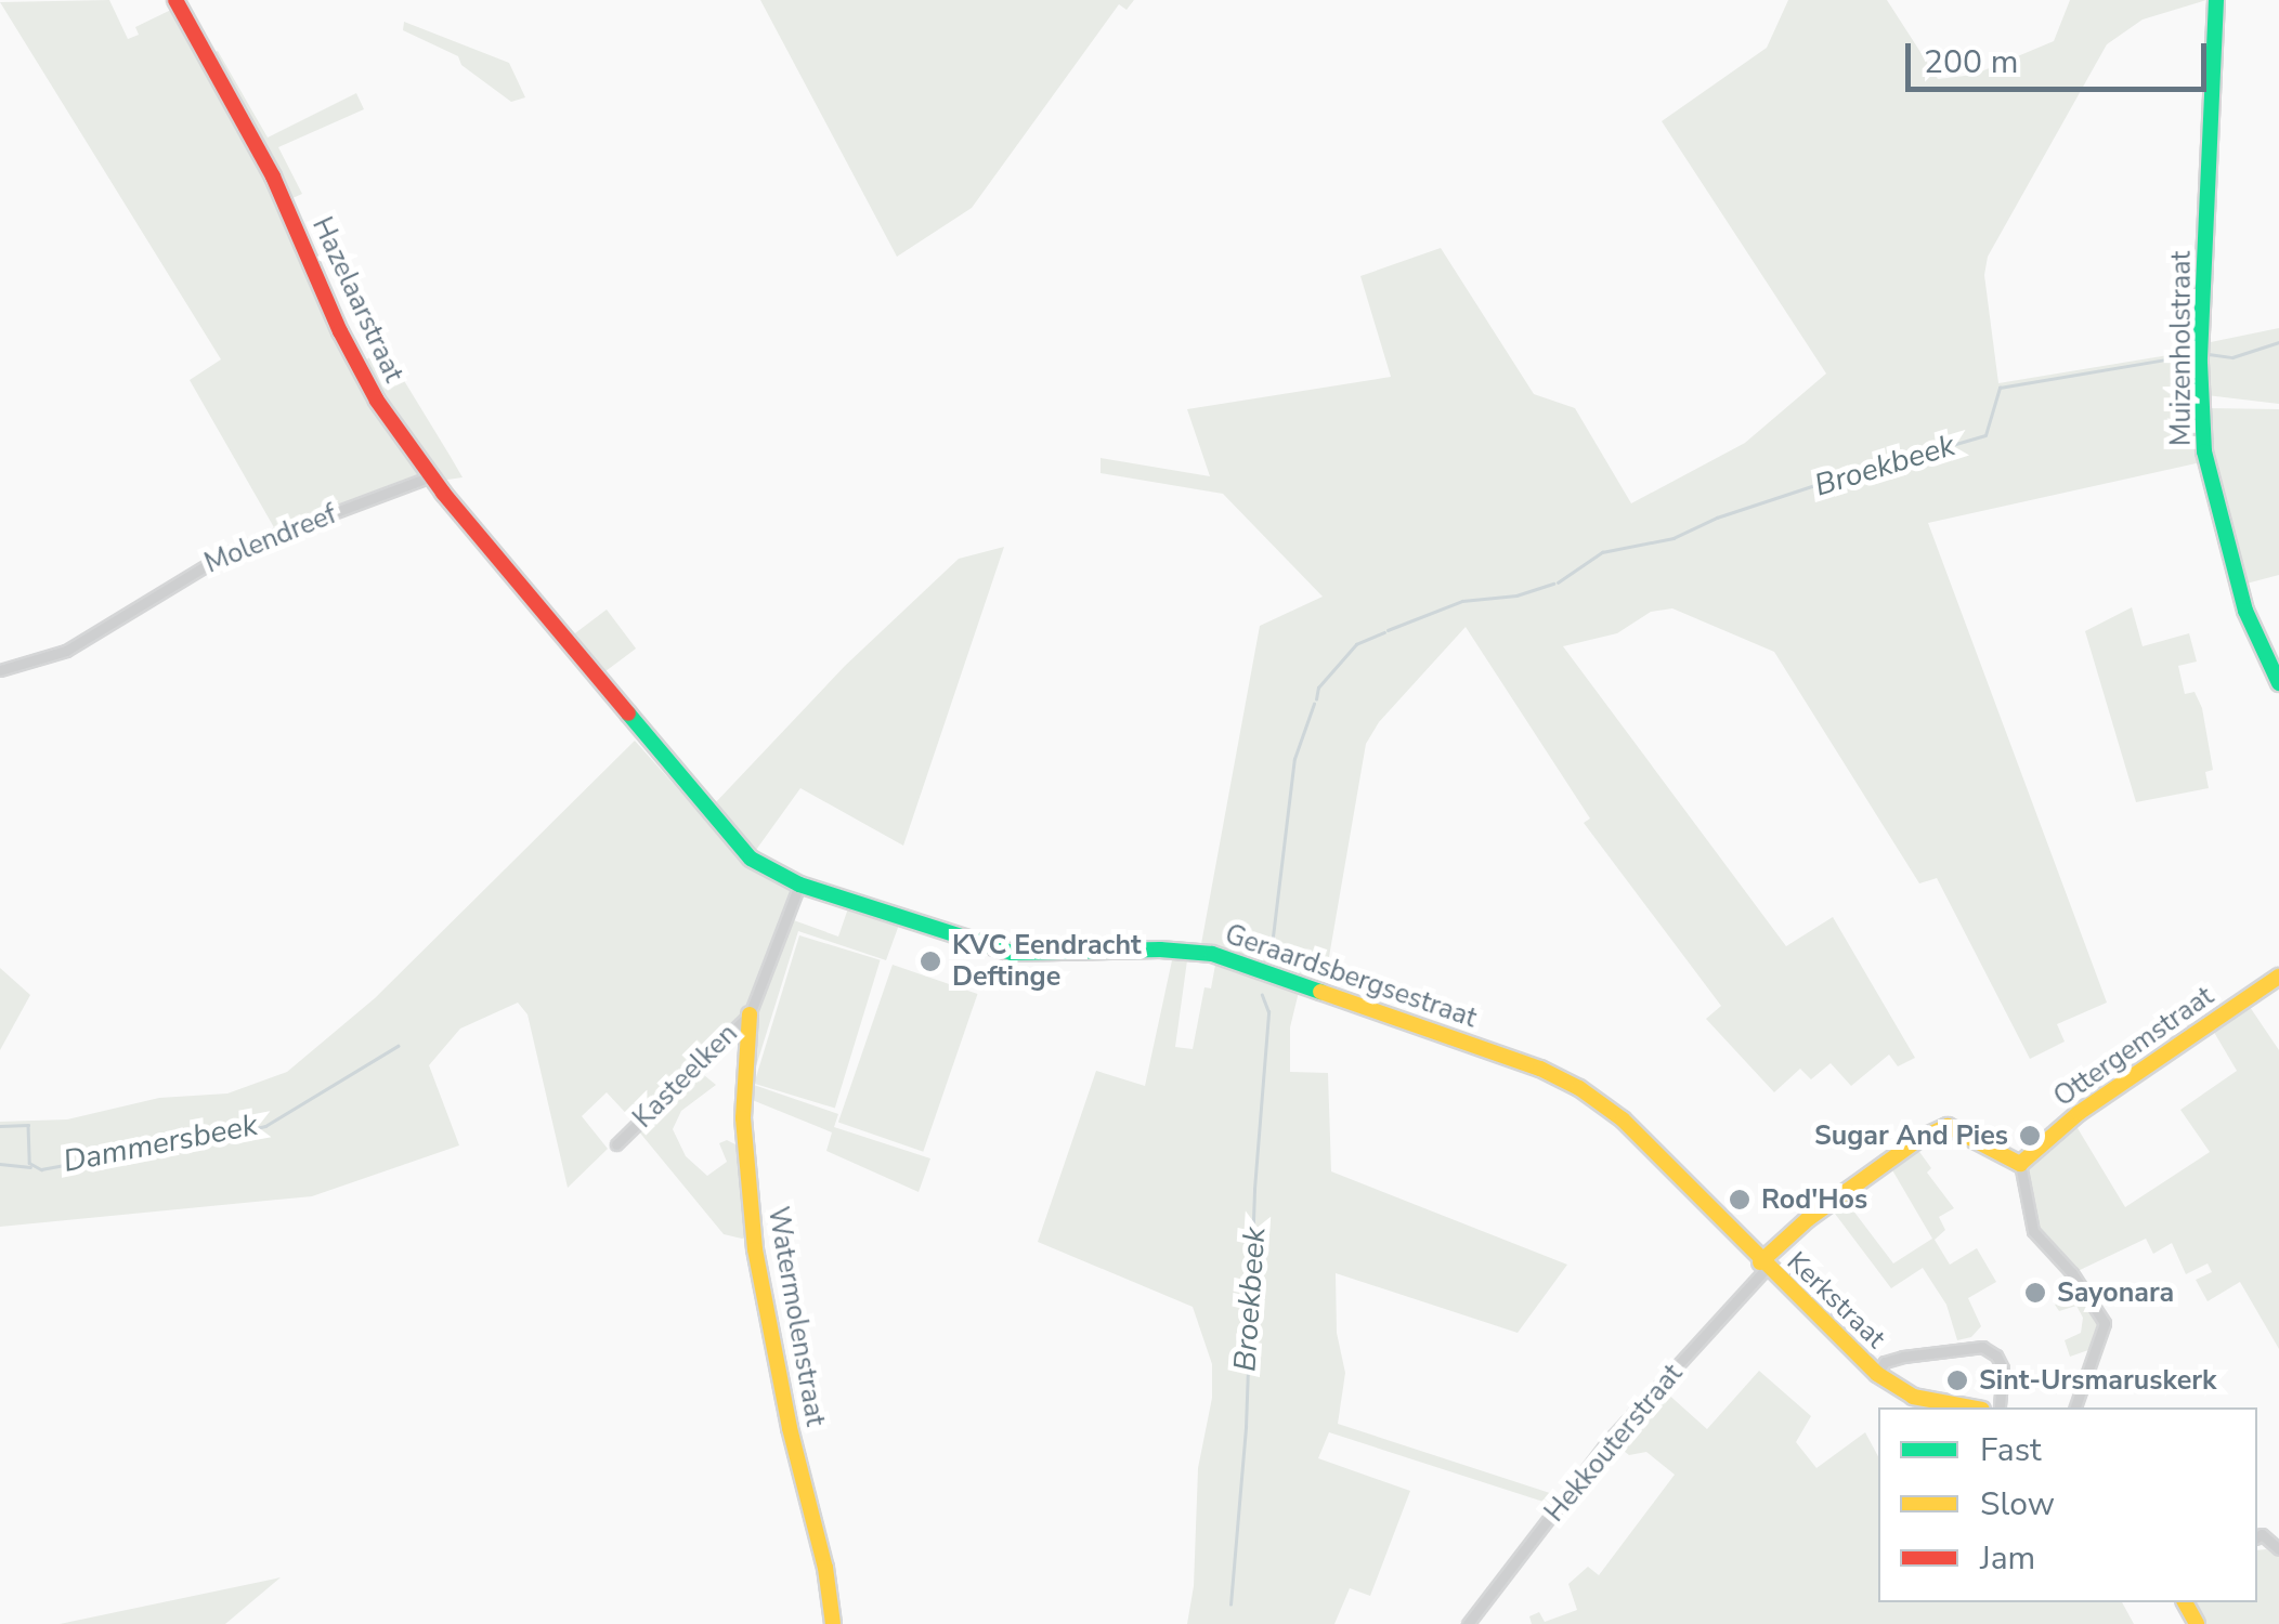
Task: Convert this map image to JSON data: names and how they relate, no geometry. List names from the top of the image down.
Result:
{
  "streets": {
    "street": [
      "Hazelaarstraat",
      "Muizenholstraat",
      "Molendreef",
      "Geraardsbergsestraat",
      "Ottergemstraat",
      "Kasteelken",
      "Kerkstraat",
      "Watermolenstraat",
      "Hekkouterstraat"
    ]
  },
  "crossings": [
    ["Hazelaarstraat", "Molendreef"],
    ["Hazelaarstraat", "Geraardsbergsestraat"],
    ["Geraardsbergsestraat", "Kasteelken"],
    ["Geraardsbergsestraat", "Kerkstraat"],
    ["Geraardsbergsestraat", "Hekkouterstraat"],
    ["Kasteelken", "Watermolenstraat"],
    ["Kerkstraat", "Hekkouterstraat"]
  ],
  "water": ["Broekbeek", "Dammersbeek"],
  "places": [
    "KVC Eendracht Deftinge",
    "Sugar And Pies",
    "Rod'Hos",
    "Sayonara",
    "Sint-Ursmaruskerk"
  ],
  "legend": ["Fast", "Slow", "Jam"],
  "scale_bar": "200 m"
}
